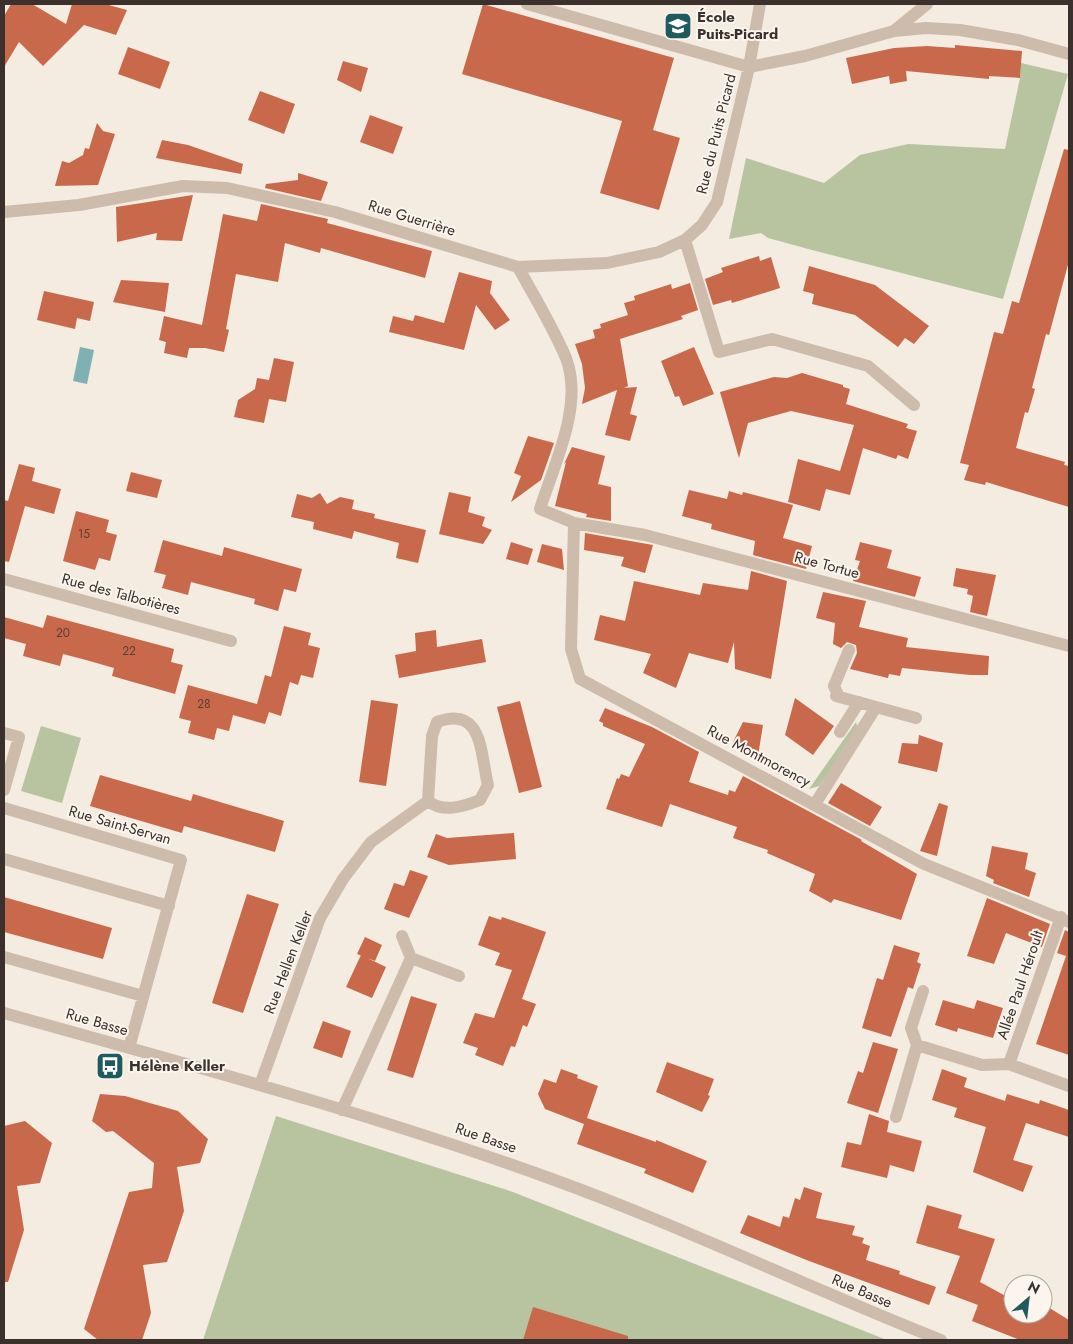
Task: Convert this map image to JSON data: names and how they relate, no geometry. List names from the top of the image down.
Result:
{
  "streets": {
    "street": [
      "Rue du Puits Picard",
      "Rue Guerrière",
      "Rue Tortue",
      "Rue des Talbotières",
      "Rue Montmorency",
      "Rue Saint-Servan",
      "Rue Hellen Keller",
      "Allée Paul Héroult",
      "Rue Basse"
    ]
  },
  "crossings": [
    ["Rue du Puits Picard", "Rue Guerrière"],
    ["Rue Tortue", "Rue Montmorency"],
    ["Rue Montmorency", "Allée Paul Héroult"],
    ["Rue Saint-Servan", "Rue Basse"],
    ["Rue Hellen Keller", "Rue Basse"]
  ],
  "places": {
    "school or university": ["École Puits-Picard"],
    "bus stop": ["Hélène Keller"]
  },
  "house_numbers": [
    "15",
    "20",
    "22",
    "28"
  ],
  "north": "top right"
}
